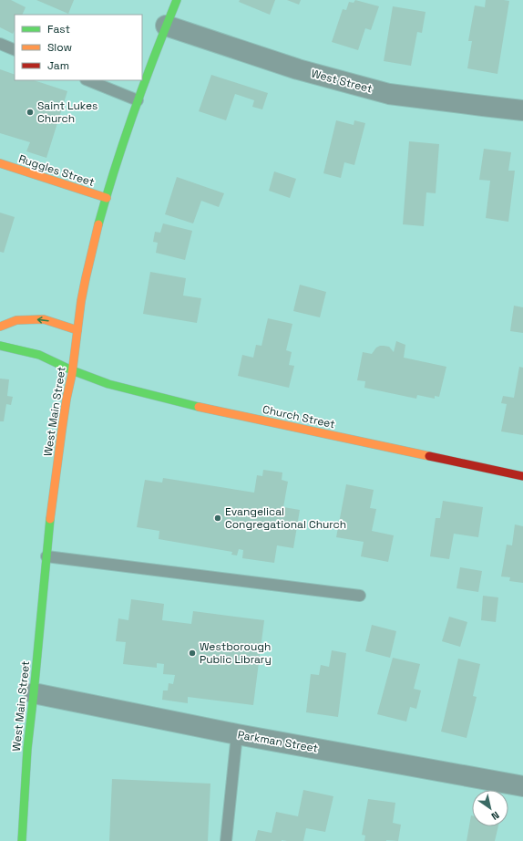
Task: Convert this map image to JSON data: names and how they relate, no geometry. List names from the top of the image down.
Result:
{
  "streets": {
    "main road": ["Ruggles Street", "West Main Street", "Church Street"],
    "street": ["West Street", "Parkman Street"]
  },
  "crossings": [
    ["West Street", "West Main Street"],
    ["Ruggles Street", "West Main Street"],
    ["West Main Street", "Church Street"],
    ["West Main Street", "Parkman Street"]
  ],
  "places": ["Saint Lukes Church", "Evangelical Congregational Church", "Westborough Public Library"],
  "legend": ["Fast", "Slow", "Jam"],
  "north": "bottom right"
}
